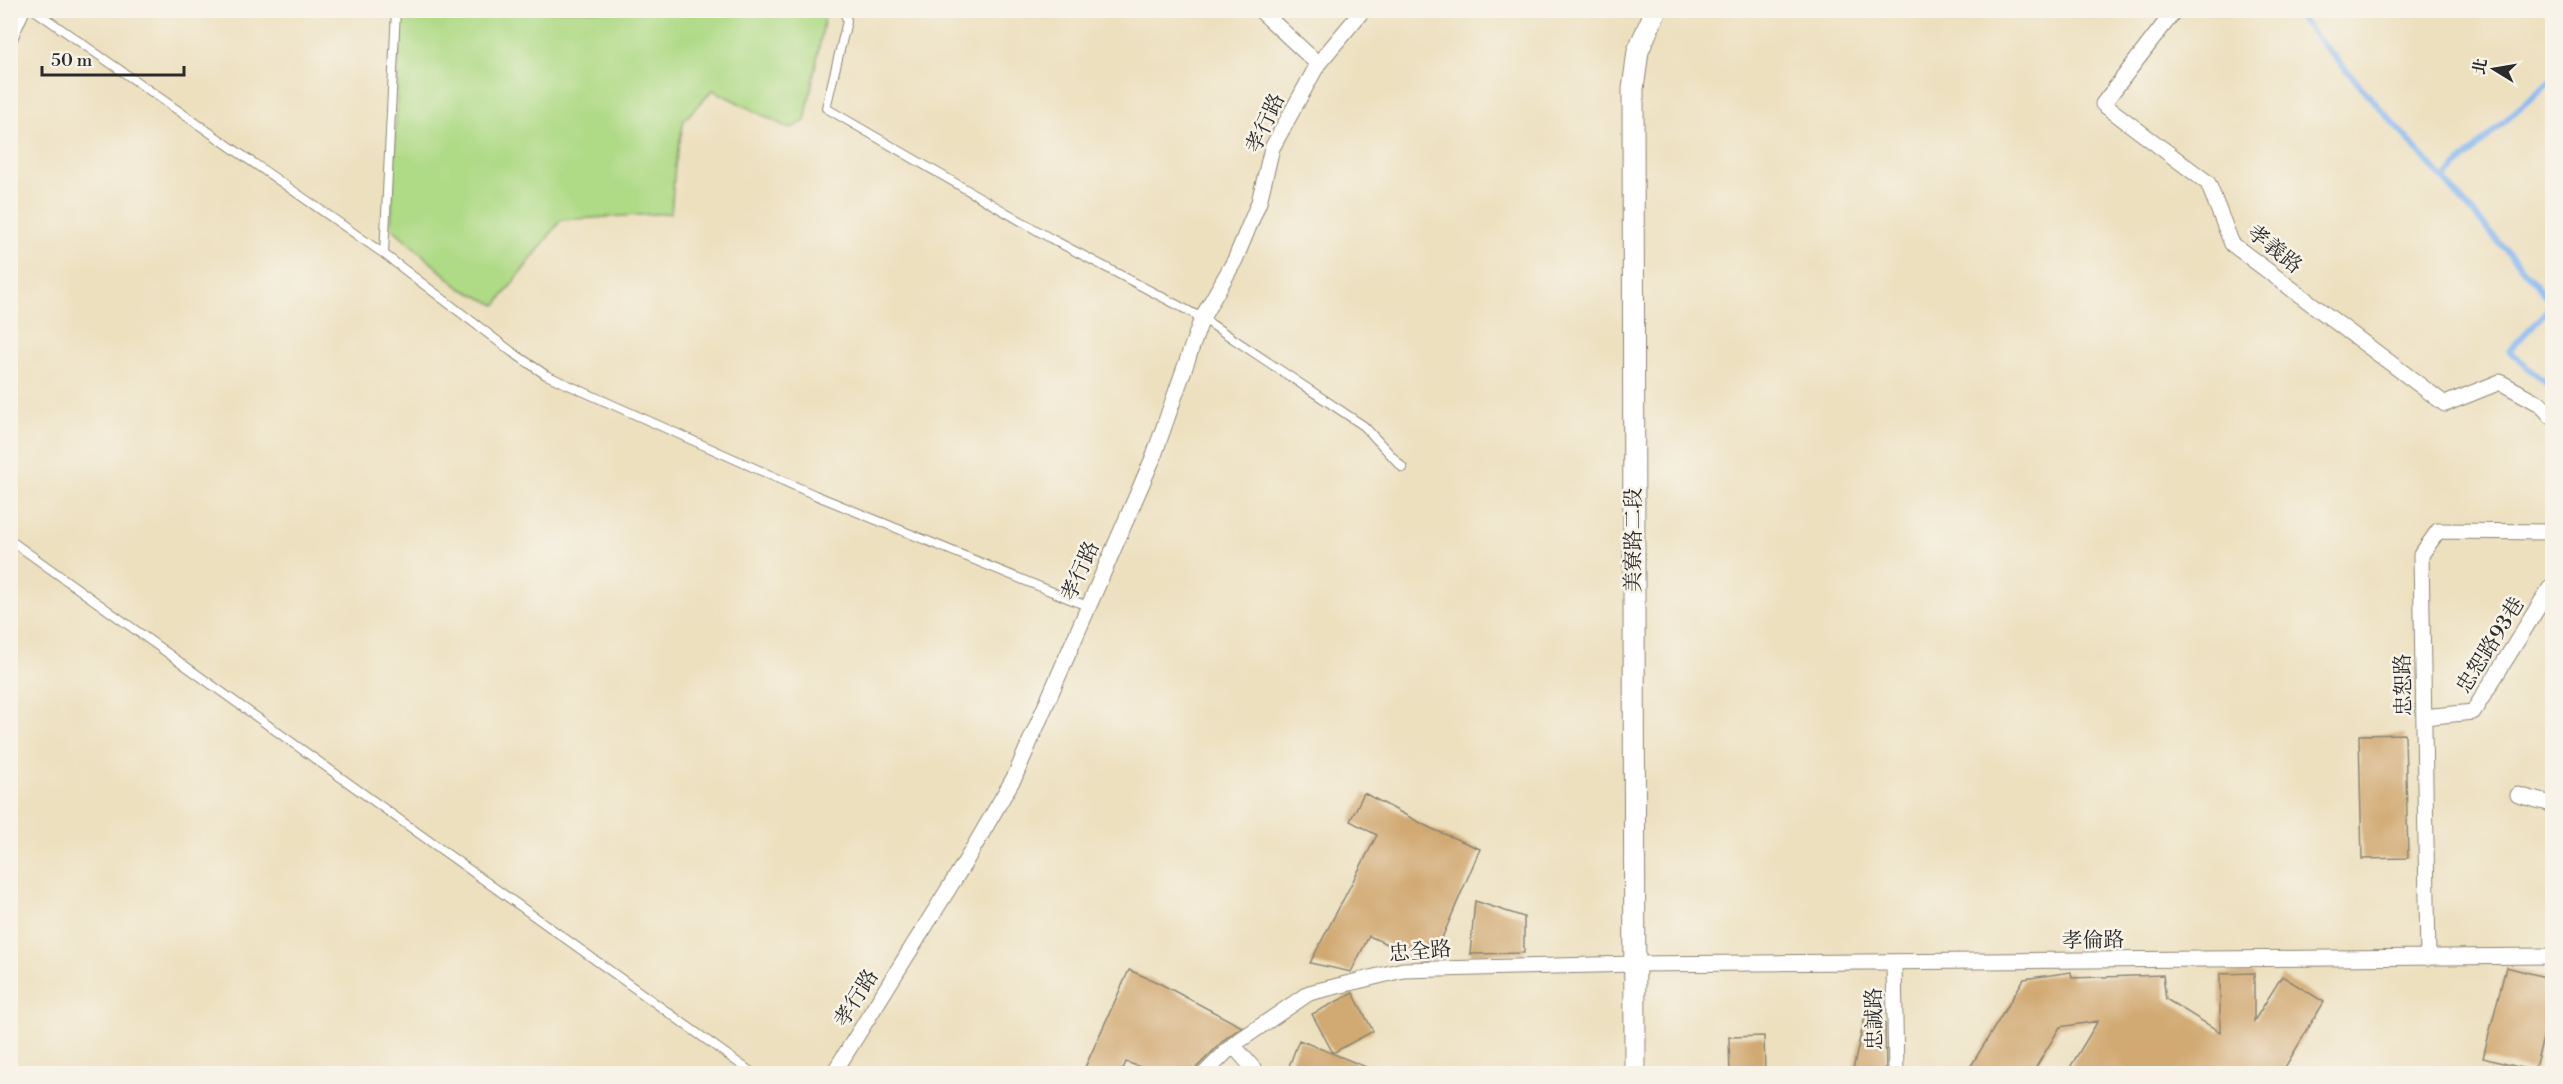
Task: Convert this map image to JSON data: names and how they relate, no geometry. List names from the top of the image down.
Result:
{
  "streets": {
    "street": [
      "孝行路",
      "孝義路",
      "美寮路二段",
      "忠恕路93巷",
      "忠恕路",
      "孝倫路",
      "忠全路",
      "忠誠路"
    ]
  },
  "crossings": [
    ["美寮路二段", "孝倫路"],
    ["美寮路二段", "忠全路"],
    ["忠恕路93巷", "忠恕路"],
    ["忠恕路", "孝倫路"],
    ["孝倫路", "忠全路"],
    ["孝倫路", "忠誠路"]
  ],
  "scale_bar": "50 m",
  "north": "left"
}
